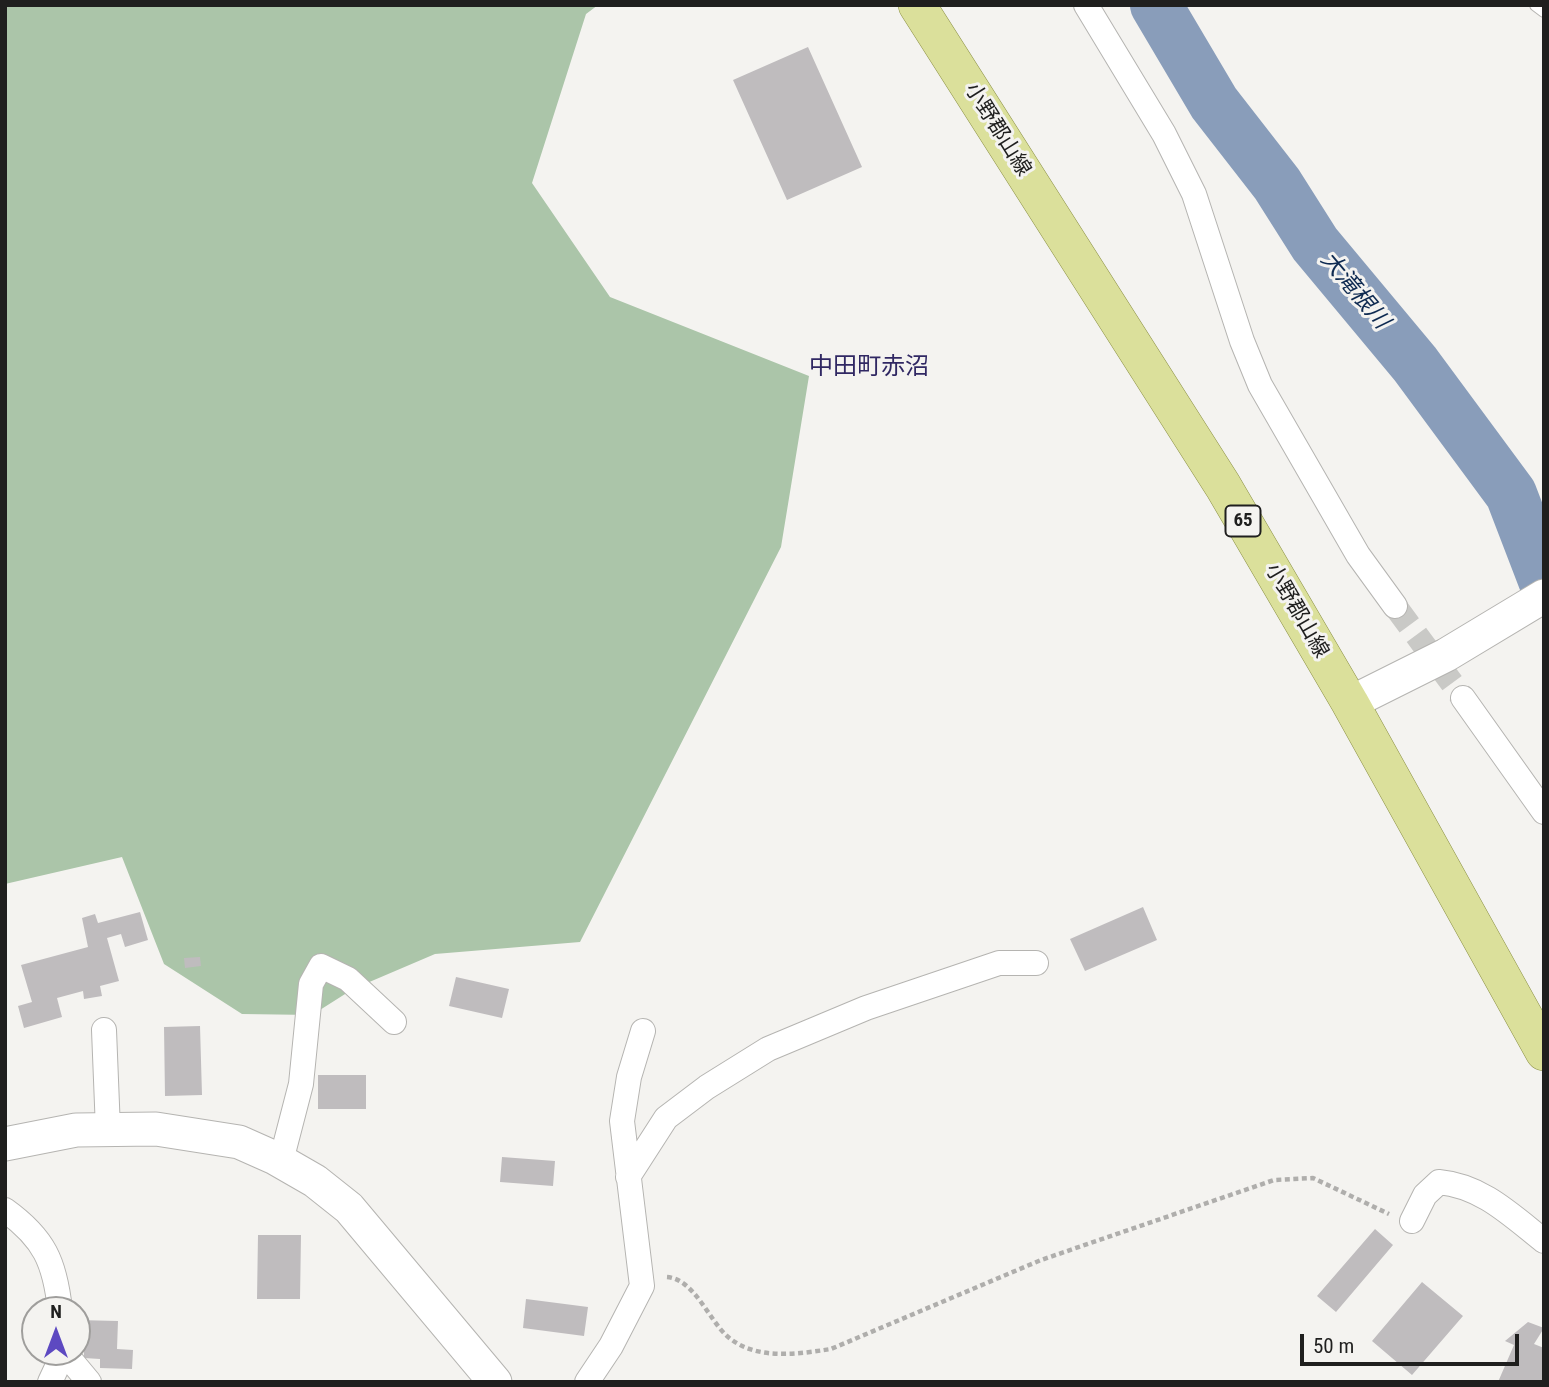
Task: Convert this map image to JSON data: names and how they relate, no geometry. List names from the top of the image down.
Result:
{
  "streets": {
    "main road": ["小野郡山線", "65"]
  },
  "districts": ["中田町赤沼"],
  "water": ["大滝根川"],
  "scale_bar": "50 m",
  "north": "top"
}
